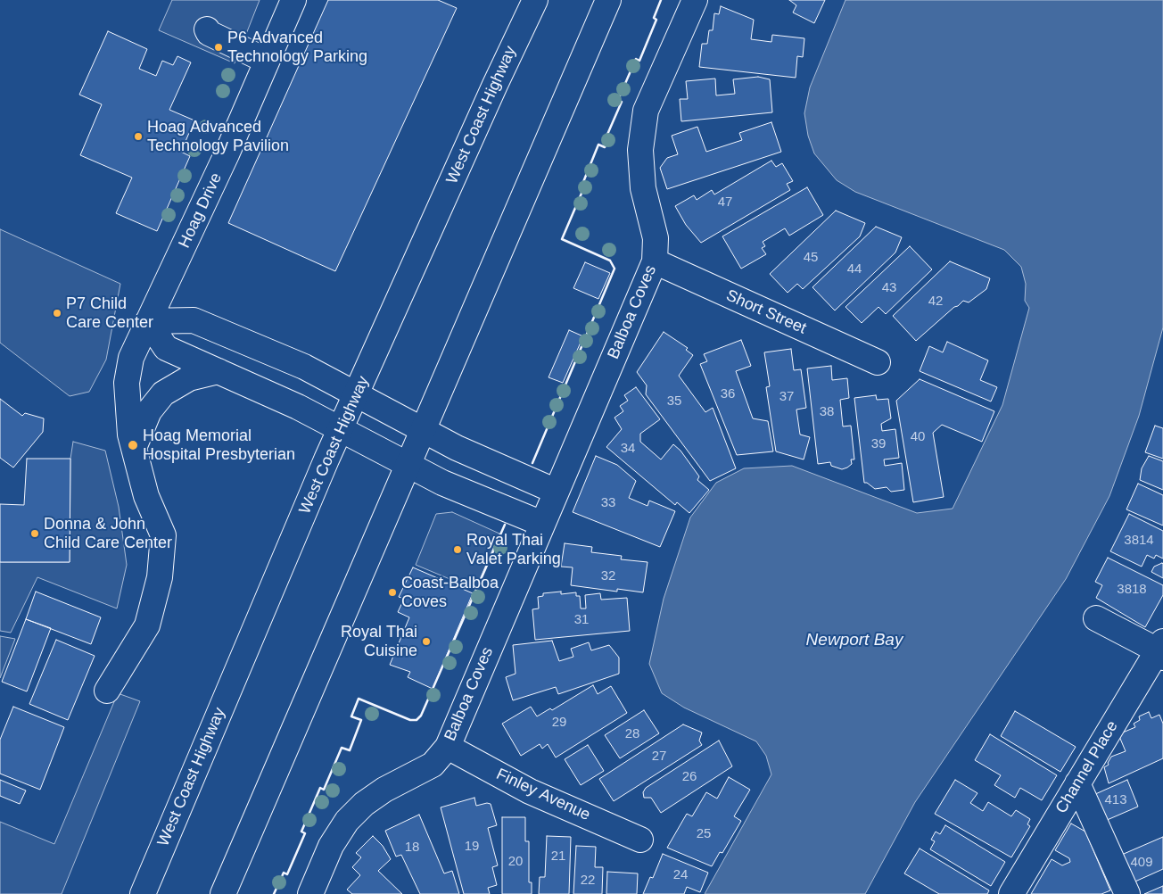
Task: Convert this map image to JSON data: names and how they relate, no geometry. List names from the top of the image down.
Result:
{
  "streets": {
    "main road": [
      "West Coast Highway",
      "Hoag Drive",
      "Balboa Coves",
      "Short Street",
      "Channel Place",
      "Finley Avenue"
    ]
  },
  "crossings": [
    ["Balboa Coves", "Short Street"],
    ["Balboa Coves", "Finley Avenue"]
  ],
  "water": ["Newport Bay"],
  "places": [
    "P6 Advanced Technology Parking",
    "Hoag Advanced Technology Pavilion",
    "P7 Child Care Center",
    "Hoag Memorial Hospital Presbyterian",
    "Donna & John Child Care Center",
    "Royal Thai Valet Parking",
    "Coast-Balboa Coves",
    "Royal Thai Cuisine"
  ],
  "house_numbers": [
    "47",
    "45",
    "44",
    "43",
    "42",
    "36",
    "37",
    "35",
    "38",
    "40",
    "39",
    "34",
    "33",
    "3814",
    "32",
    "3818",
    "31",
    "29",
    "28",
    "27",
    "26",
    "413",
    "25",
    "19",
    "18",
    "21",
    "20",
    "409",
    "24",
    "22"
  ]
}
